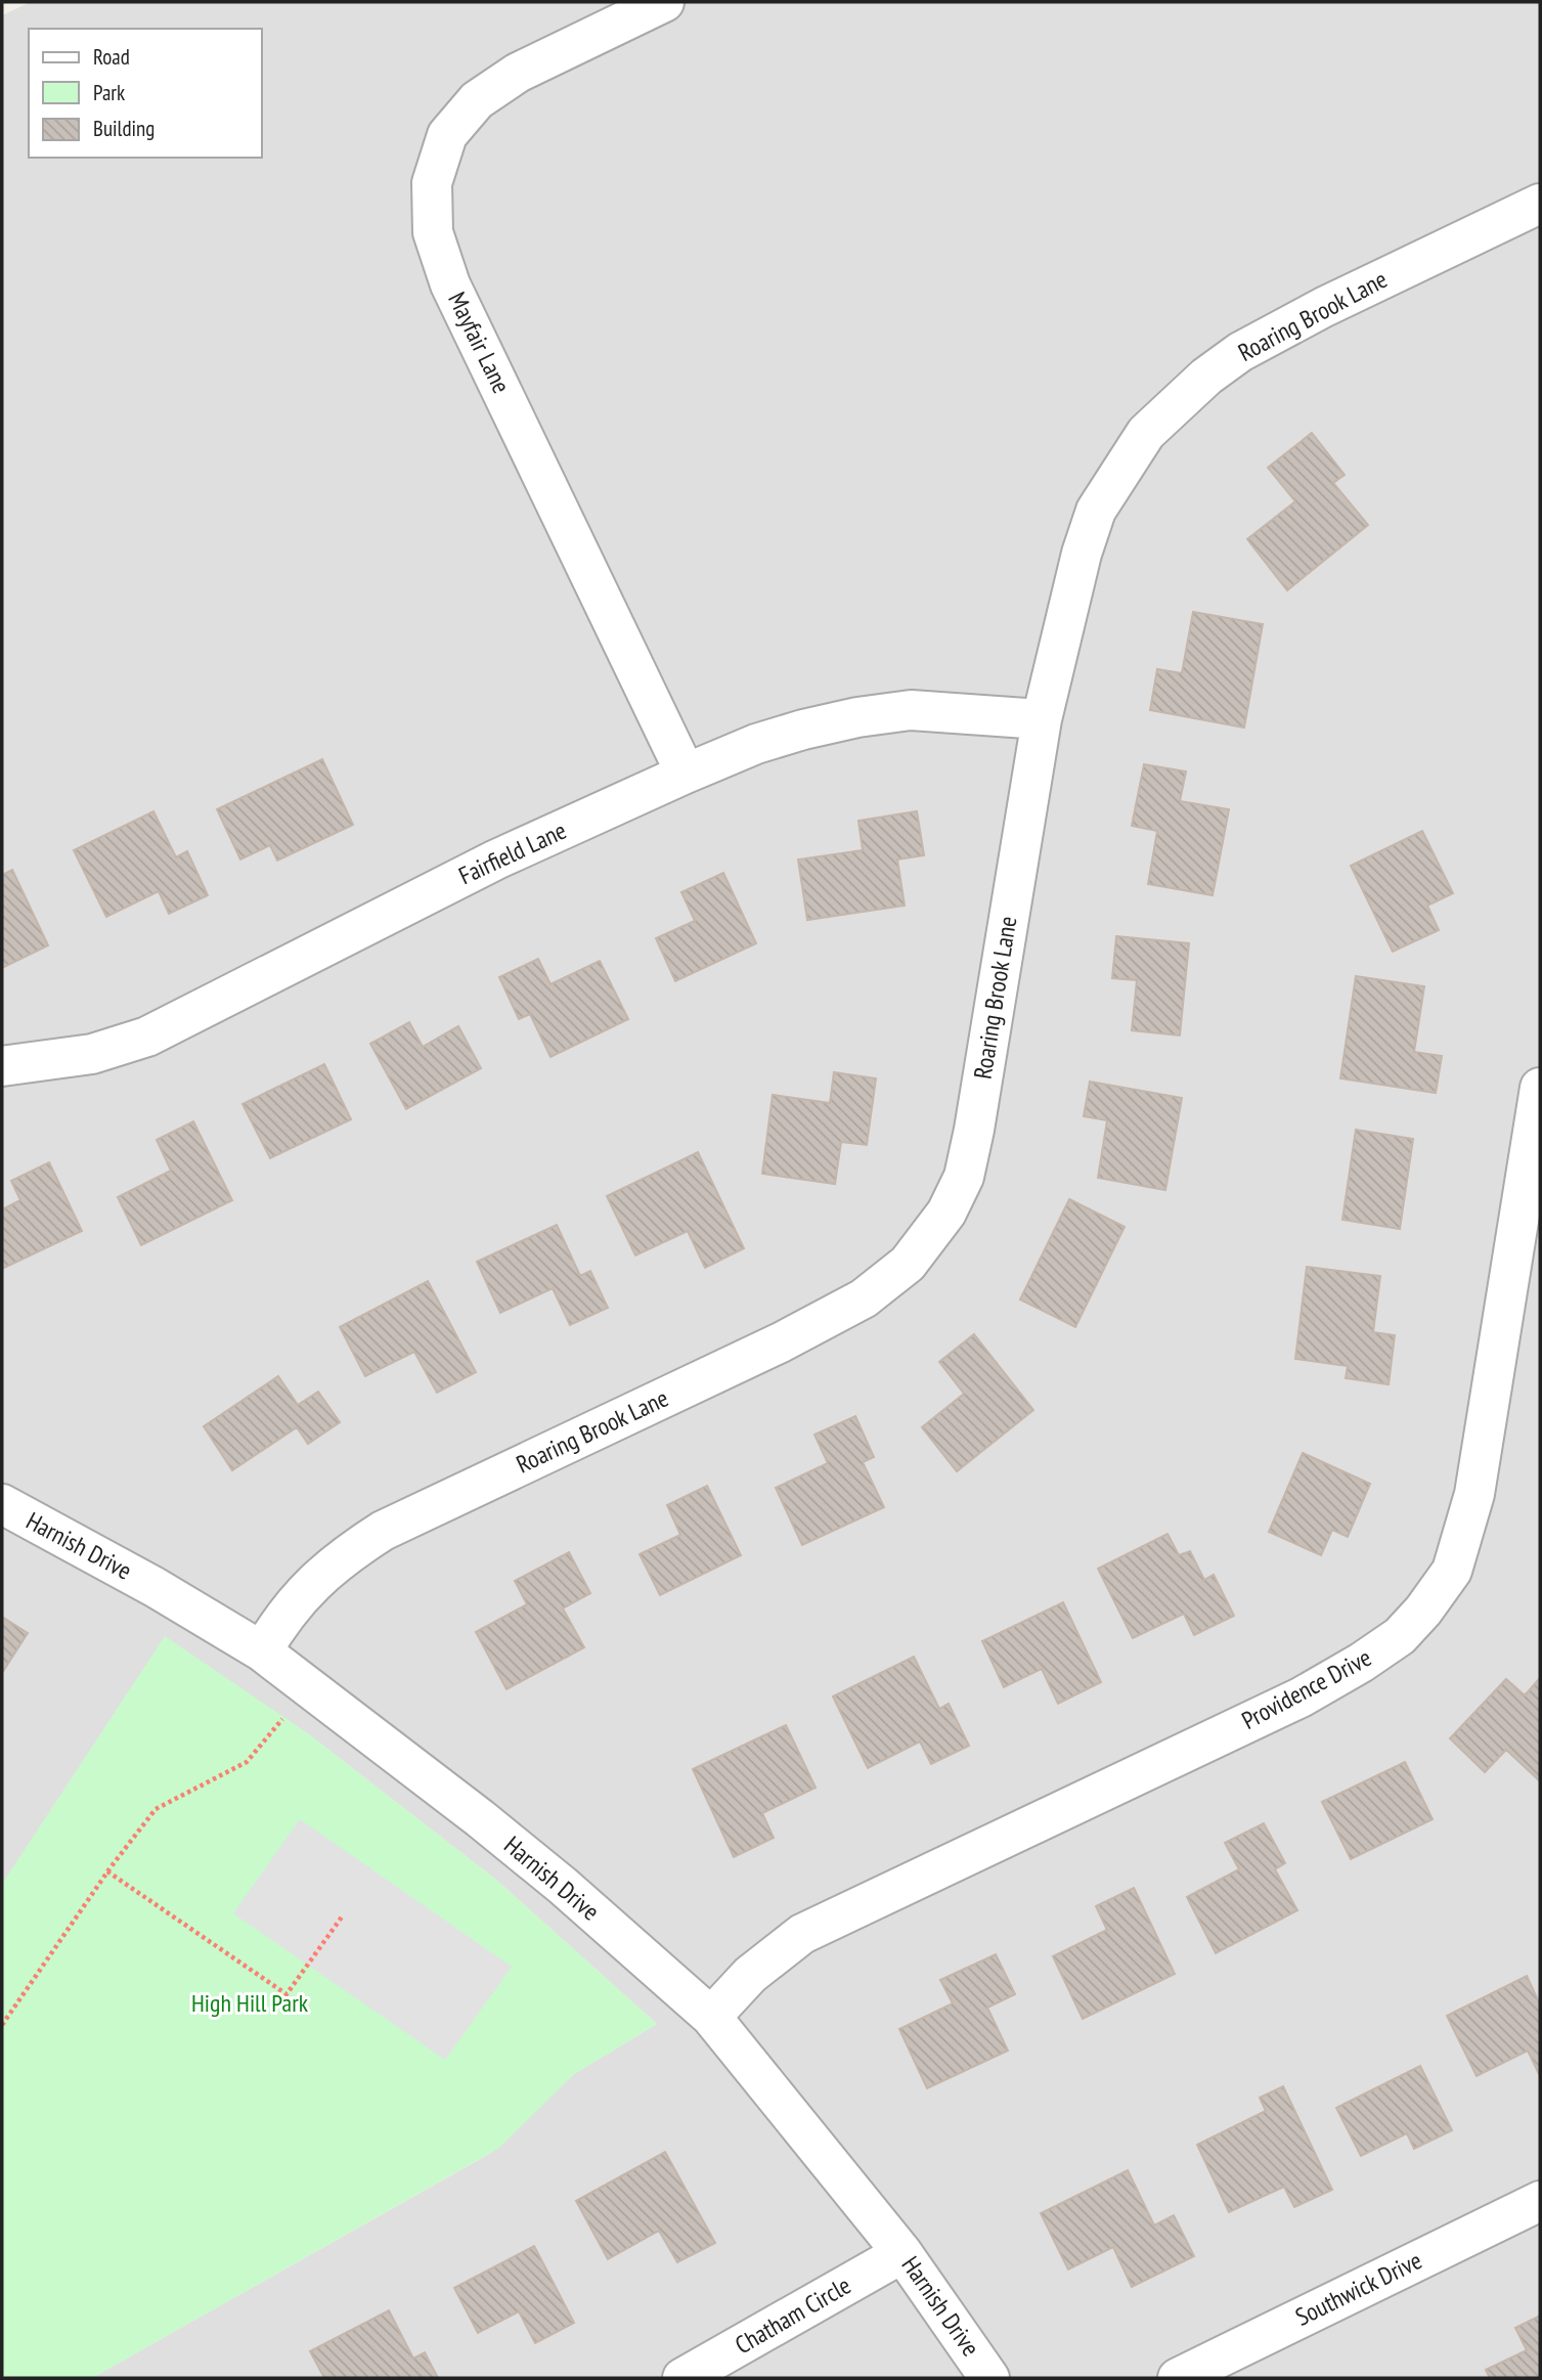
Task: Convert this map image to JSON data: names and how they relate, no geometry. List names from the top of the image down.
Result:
{
  "streets": {
    "street": [
      "Roaring Brook Lane",
      "Mayfair Lane",
      "Fairfield Lane",
      "Harnish Drive",
      "Providence Drive",
      "Southwick Drive",
      "Chatham Circle"
    ]
  },
  "crossings": [
    ["Roaring Brook Lane", "Fairfield Lane"],
    ["Roaring Brook Lane", "Harnish Drive"],
    ["Mayfair Lane", "Fairfield Lane"],
    ["Harnish Drive", "Providence Drive"],
    ["Harnish Drive", "Chatham Circle"]
  ],
  "parks": ["High Hill Park"],
  "legend": ["Road", "Park", "Building"]
}
